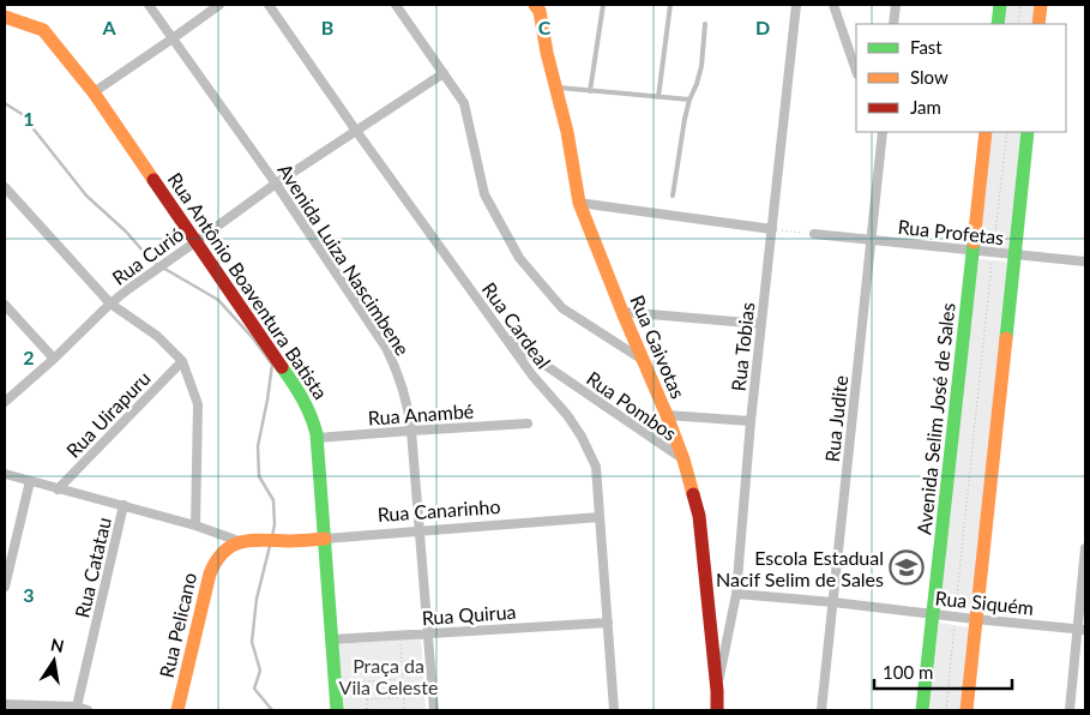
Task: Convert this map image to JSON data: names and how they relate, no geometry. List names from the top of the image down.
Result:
{
  "streets": {
    "street": [
      "Rua Profetas",
      "Rua Curió",
      "Avenida Luiza Nascimbene",
      "Rua Antônio Boaventura Batista",
      "Rua Cardeal",
      "Rua Gaivotas",
      "Rua Tobias",
      "Rua Pombos",
      "Rua Uirapuru",
      "Rua Anambé",
      "Rua Judite",
      "Avenida Selim José de Sales",
      "Rua Canarinho",
      "Rua Catatau",
      "Rua Siquém",
      "Rua Quirua",
      "Rua Pelicano"
    ]
  },
  "crossings": [
    ["Rua Profetas", "Rua Judite"],
    ["Rua Profetas", "Avenida Selim José de Sales"],
    ["Rua Curió", "Avenida Luiza Nascimbene"],
    ["Rua Curió", "Rua Antônio Boaventura Batista"],
    ["Rua Curió", "Rua Cardeal"],
    ["Avenida Luiza Nascimbene", "Rua Anambé"],
    ["Avenida Luiza Nascimbene", "Rua Canarinho"],
    ["Avenida Luiza Nascimbene", "Rua Quirua"],
    ["Rua Antônio Boaventura Batista", "Rua Anambé"],
    ["Rua Antônio Boaventura Batista", "Rua Canarinho"],
    ["Rua Antônio Boaventura Batista", "Rua Quirua"],
    ["Rua Cardeal", "Rua Pombos"],
    ["Rua Cardeal", "Rua Canarinho"],
    ["Rua Cardeal", "Rua Quirua"],
    ["Rua Gaivotas", "Rua Tobias"],
    ["Rua Gaivotas", "Rua Pombos"],
    ["Rua Tobias", "Rua Siquém"],
    ["Rua Judite", "Rua Siquém"],
    ["Avenida Selim José de Sales", "Rua Siquém"],
    ["Rua Canarinho", "Rua Pelicano"]
  ],
  "parks": ["Praça da Vila Celeste"],
  "places": {
    "school or university": ["Escola Estadual Nacif Selim de Sales"]
  },
  "legend": ["Fast", "Slow", "Jam"],
  "scale_bar": "100 m",
  "north": "top",
  "grid": {
    "columns": [
      "A",
      "B",
      "C",
      "D"
    ],
    "rows": ["1", "2", "3"]
  }
}
